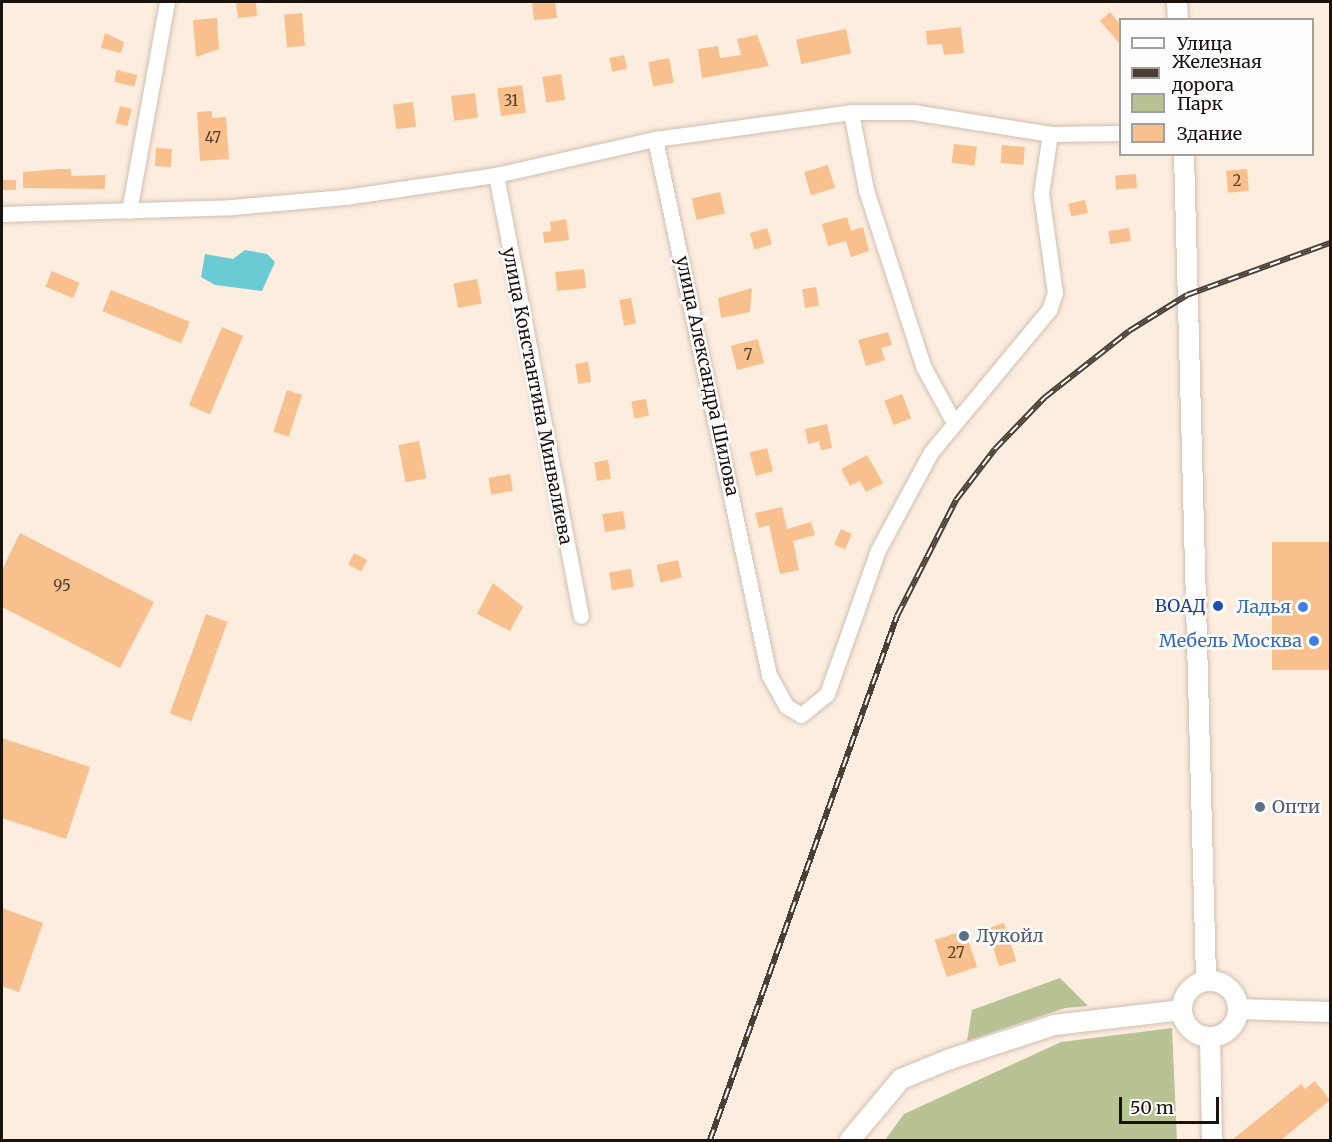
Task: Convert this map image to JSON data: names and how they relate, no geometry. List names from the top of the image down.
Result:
{
  "streets": {
    "street": ["улица Александра Шилова", "улица Константина Минвалиева"]
  },
  "places": [
    "ВОАД",
    "Ладья",
    "Мебель Москва",
    "Опти",
    "Лукойл"
  ],
  "house_numbers": [
    "31",
    "47",
    "2",
    "7",
    "95",
    "27"
  ],
  "legend": [
    "Улица",
    "Железная дорога",
    "Парк",
    "Здание"
  ],
  "scale_bar": "50 m"
}
